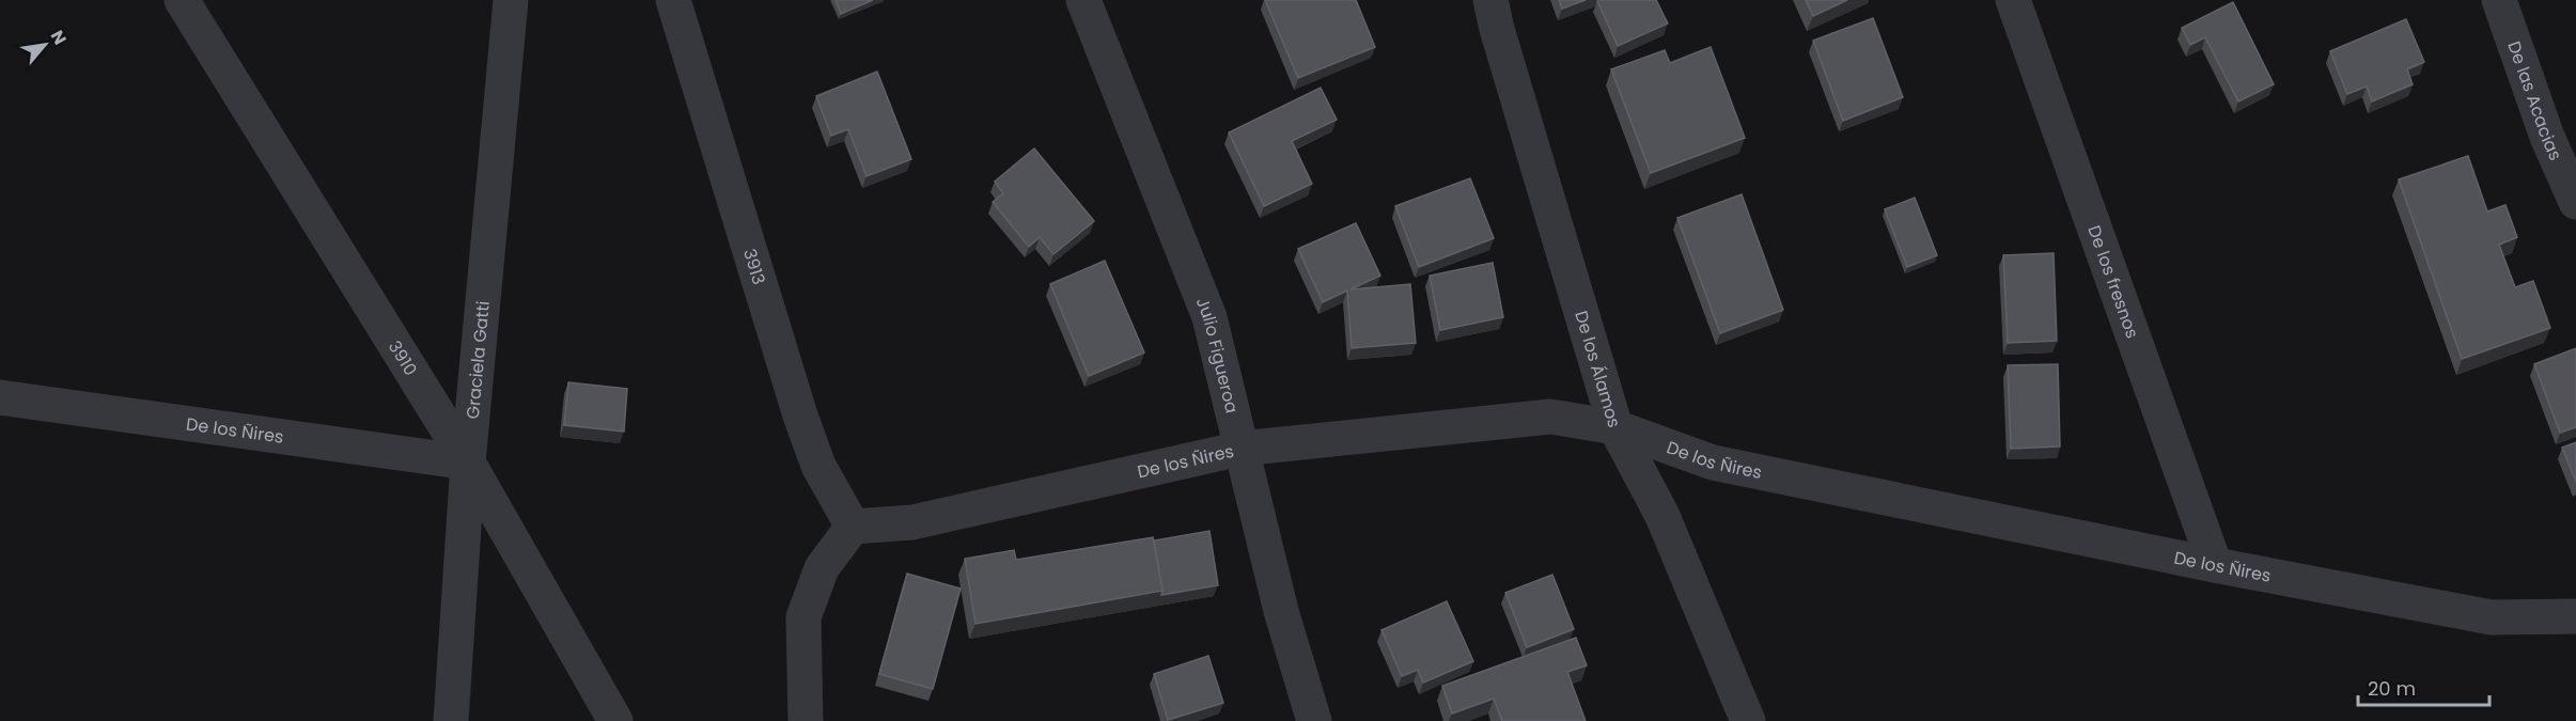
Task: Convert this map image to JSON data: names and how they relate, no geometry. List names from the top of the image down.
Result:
{
  "streets": {
    "street": [
      "De las Acacias",
      "3913",
      "De los fresnos",
      "Julio Figueroa",
      "3910",
      "Graciela Gatti",
      "De los Álamos",
      "De los Ñires"
    ]
  },
  "crossings": [
    ["3913", "De los Ñires"],
    ["De los fresnos", "De los Ñires"],
    ["Julio Figueroa", "De los Ñires"],
    ["3910", "Graciela Gatti"],
    ["3910", "De los Ñires"],
    ["Graciela Gatti", "De los Ñires"],
    ["De los Álamos", "De los Ñires"]
  ],
  "scale_bar": "20 m",
  "north": "top right"
}
